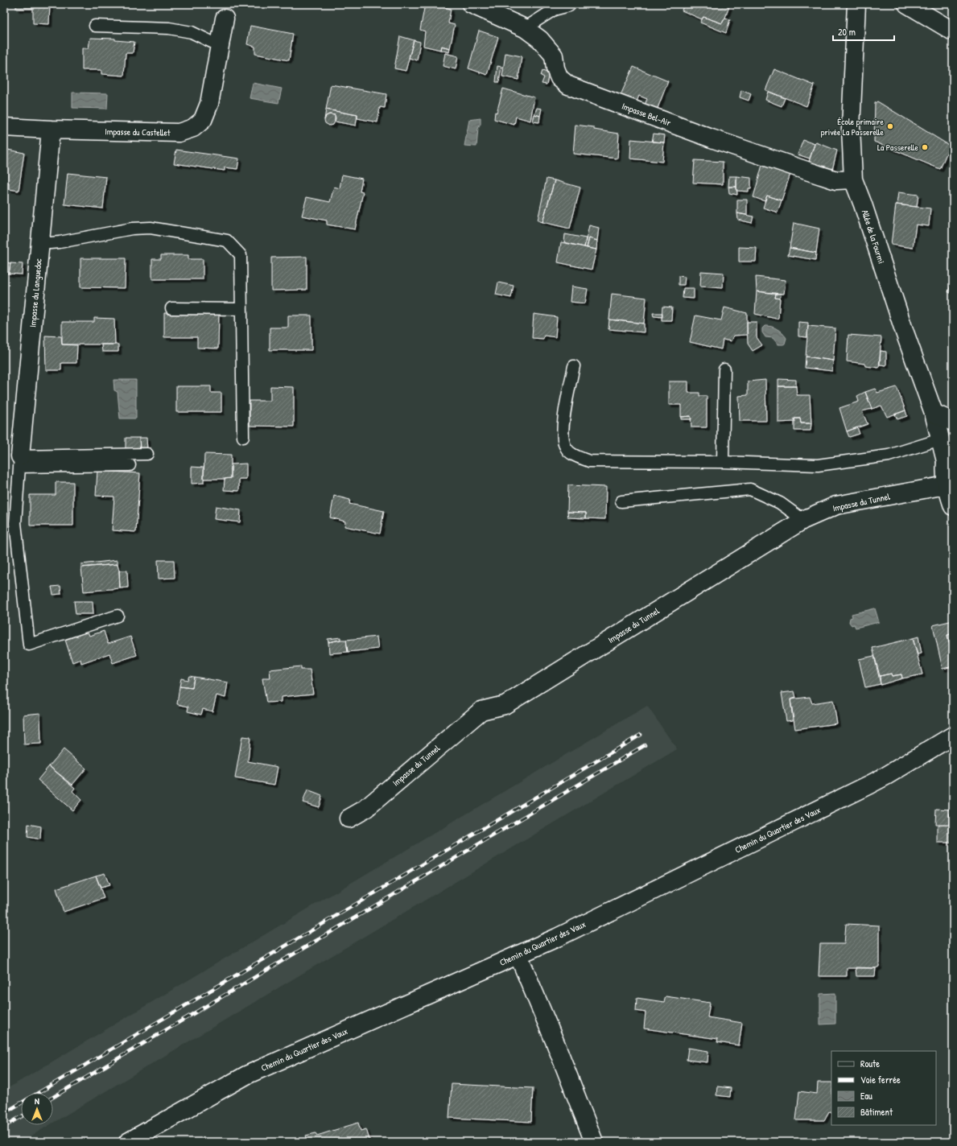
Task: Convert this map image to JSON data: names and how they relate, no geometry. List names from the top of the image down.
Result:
{
  "streets": {
    "street": [
      "Impasse Bel-Air",
      "Impasse du Castellet",
      "Allée de la Fourmi",
      "Impasse du Languedoc",
      "Impasse du Tunnel",
      "Chemin du Quartier des Vaux"
    ]
  },
  "crossings": [
    ["Impasse Bel-Air", "Allée de la Fourmi"],
    ["Impasse du Castellet", "Impasse du Languedoc"],
    ["Allée de la Fourmi", "Impasse du Tunnel"]
  ],
  "places": ["École primaire privée La Passerelle", "La Passerelle"],
  "legend": [
    "Route",
    "Voie ferrée",
    "Eau",
    "Bâtiment"
  ],
  "scale_bar": "20 m",
  "north": "top"
}
